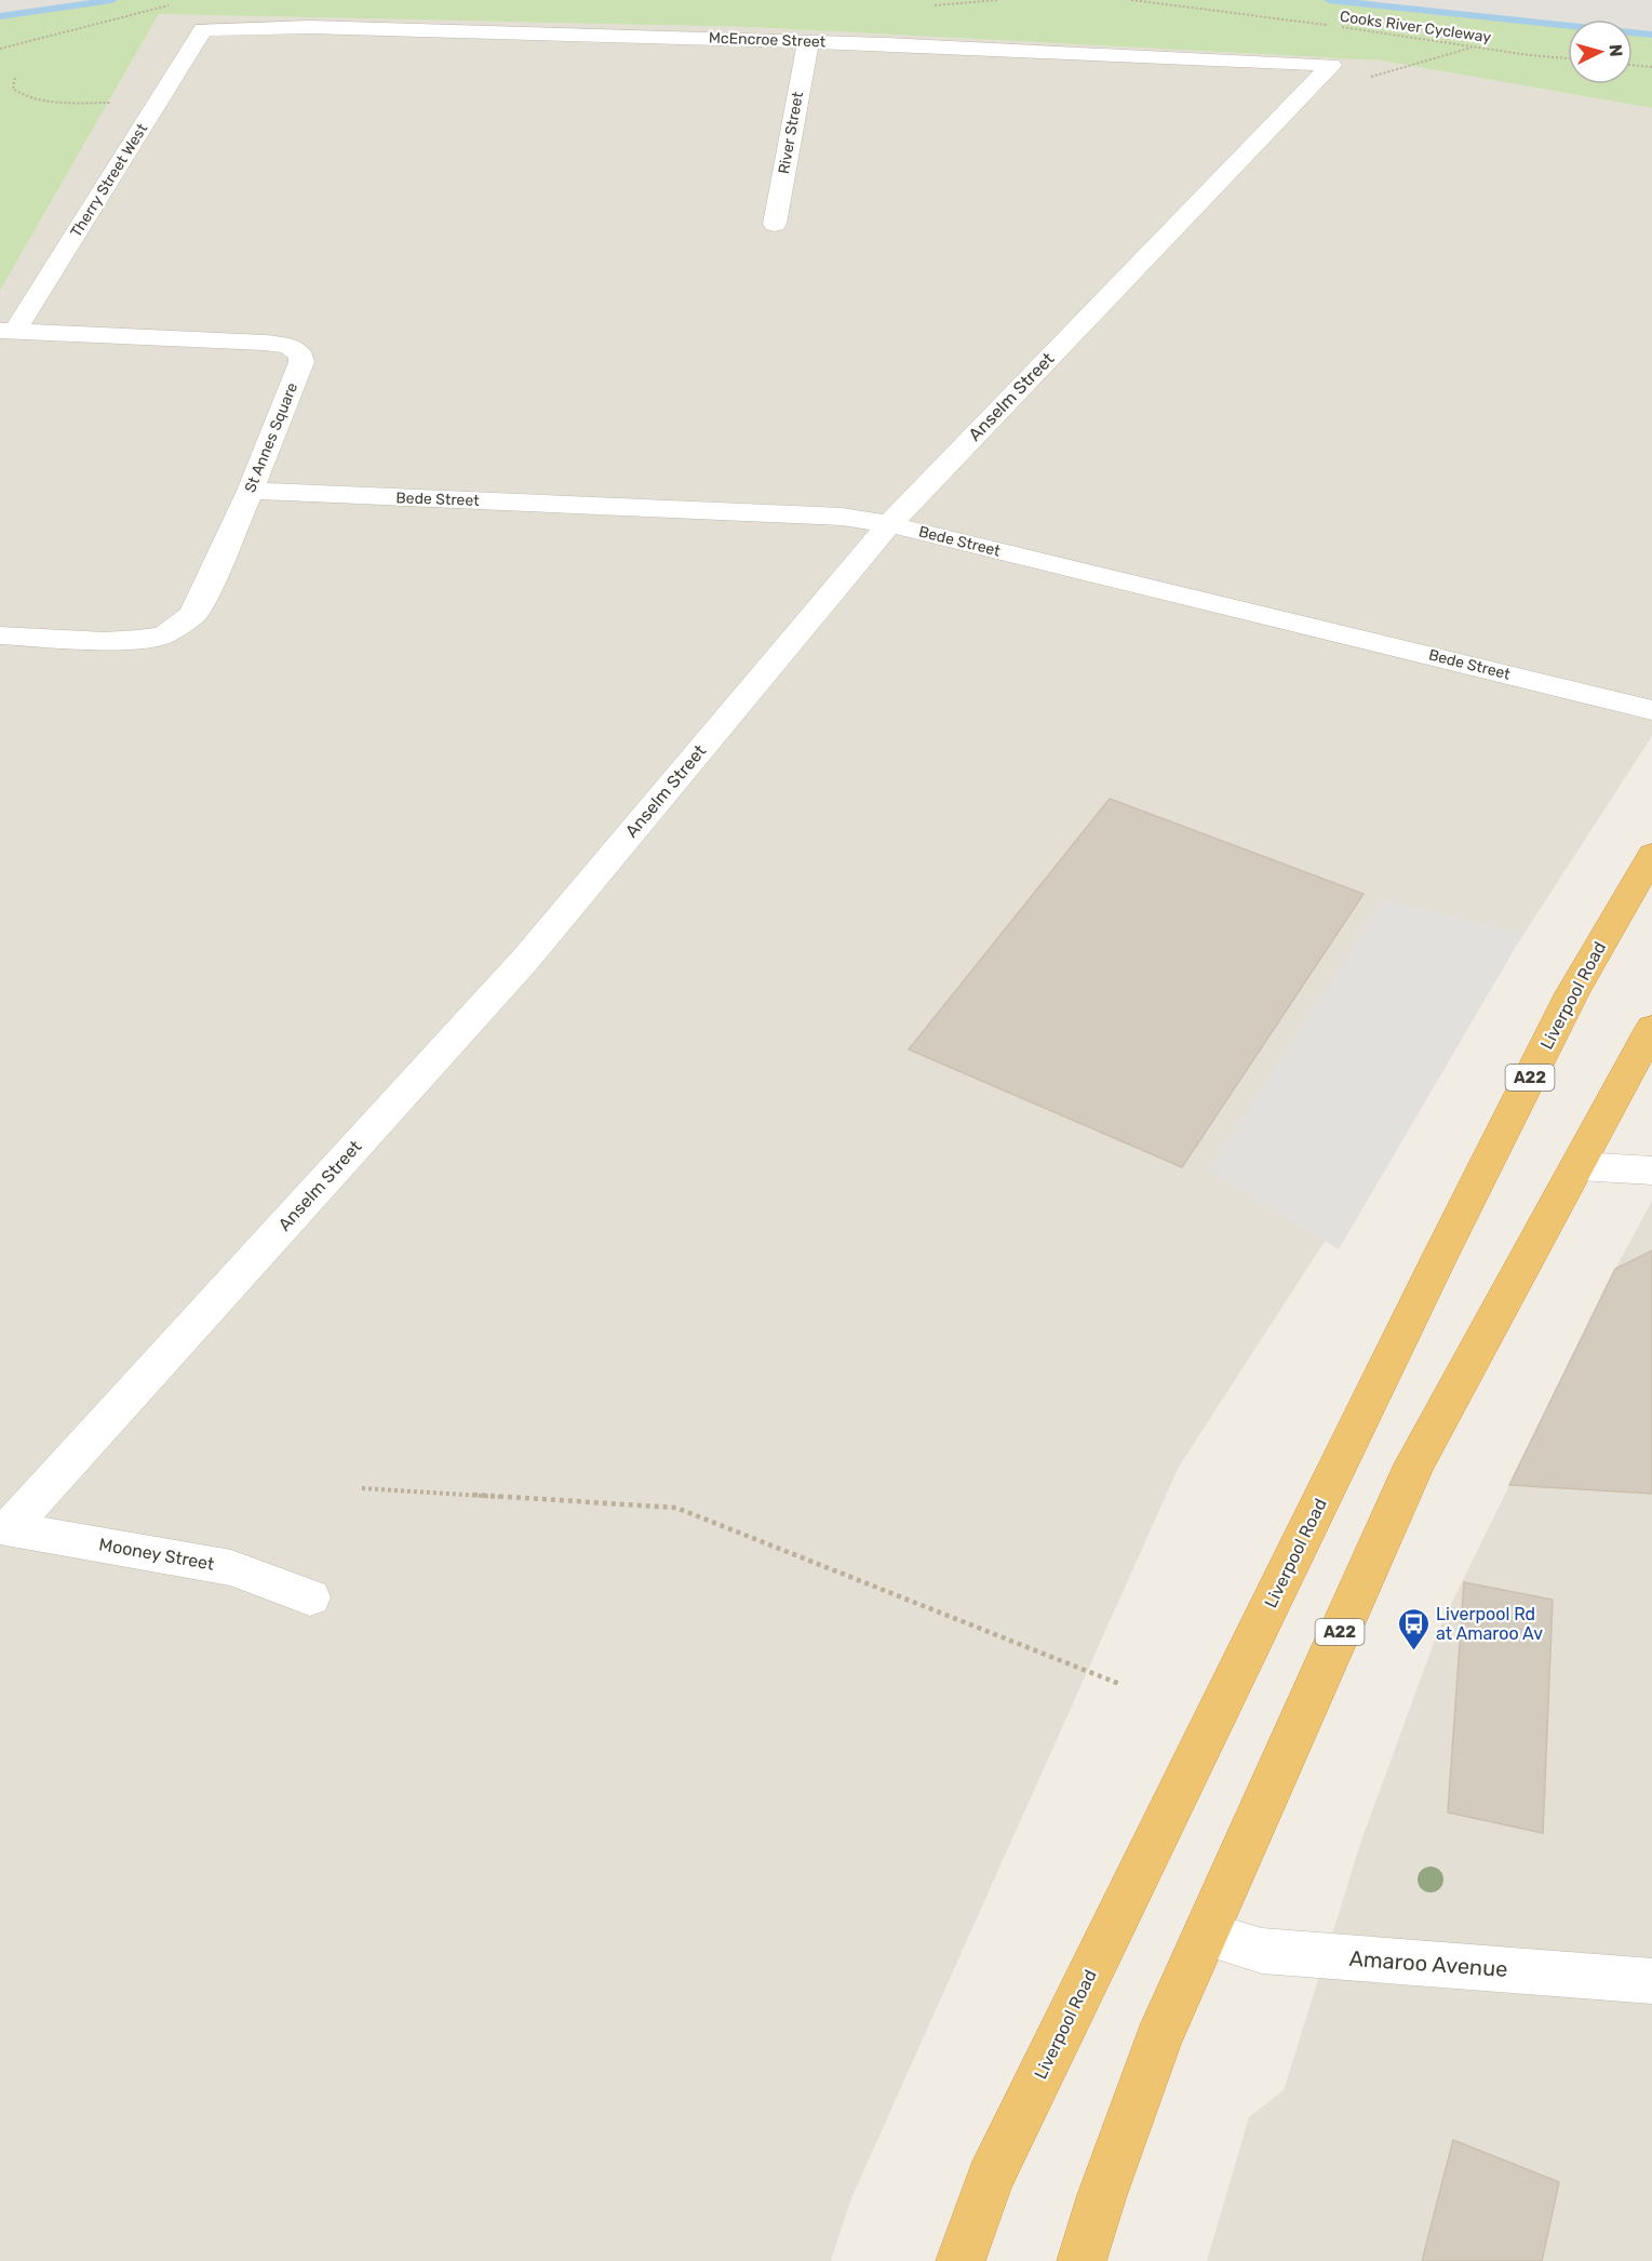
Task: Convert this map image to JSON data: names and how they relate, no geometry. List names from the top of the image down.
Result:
{
  "streets": {
    "highway": ["Liverpool Road", "A22"],
    "street": [
      "McEncroe Street",
      "River Street",
      "Therry Street West",
      "Anselm Street",
      "St Annes Square",
      "Bede Street",
      "Mooney Street",
      "Amaroo Avenue"
    ],
    "path": ["Cooks River Cycleway"]
  },
  "crossings": [
    ["McEncroe Street", "River Street"],
    ["McEncroe Street", "Therry Street West"],
    ["McEncroe Street", "Anselm Street"],
    ["Therry Street West", "St Annes Square"],
    ["Anselm Street", "Bede Street"],
    ["Anselm Street", "Mooney Street"],
    ["St Annes Square", "Bede Street"],
    ["A22", "Amaroo Avenue"]
  ],
  "places": {
    "bus stop": ["Liverpool Rd at Amaroo Av"]
  },
  "north": "right"
}
